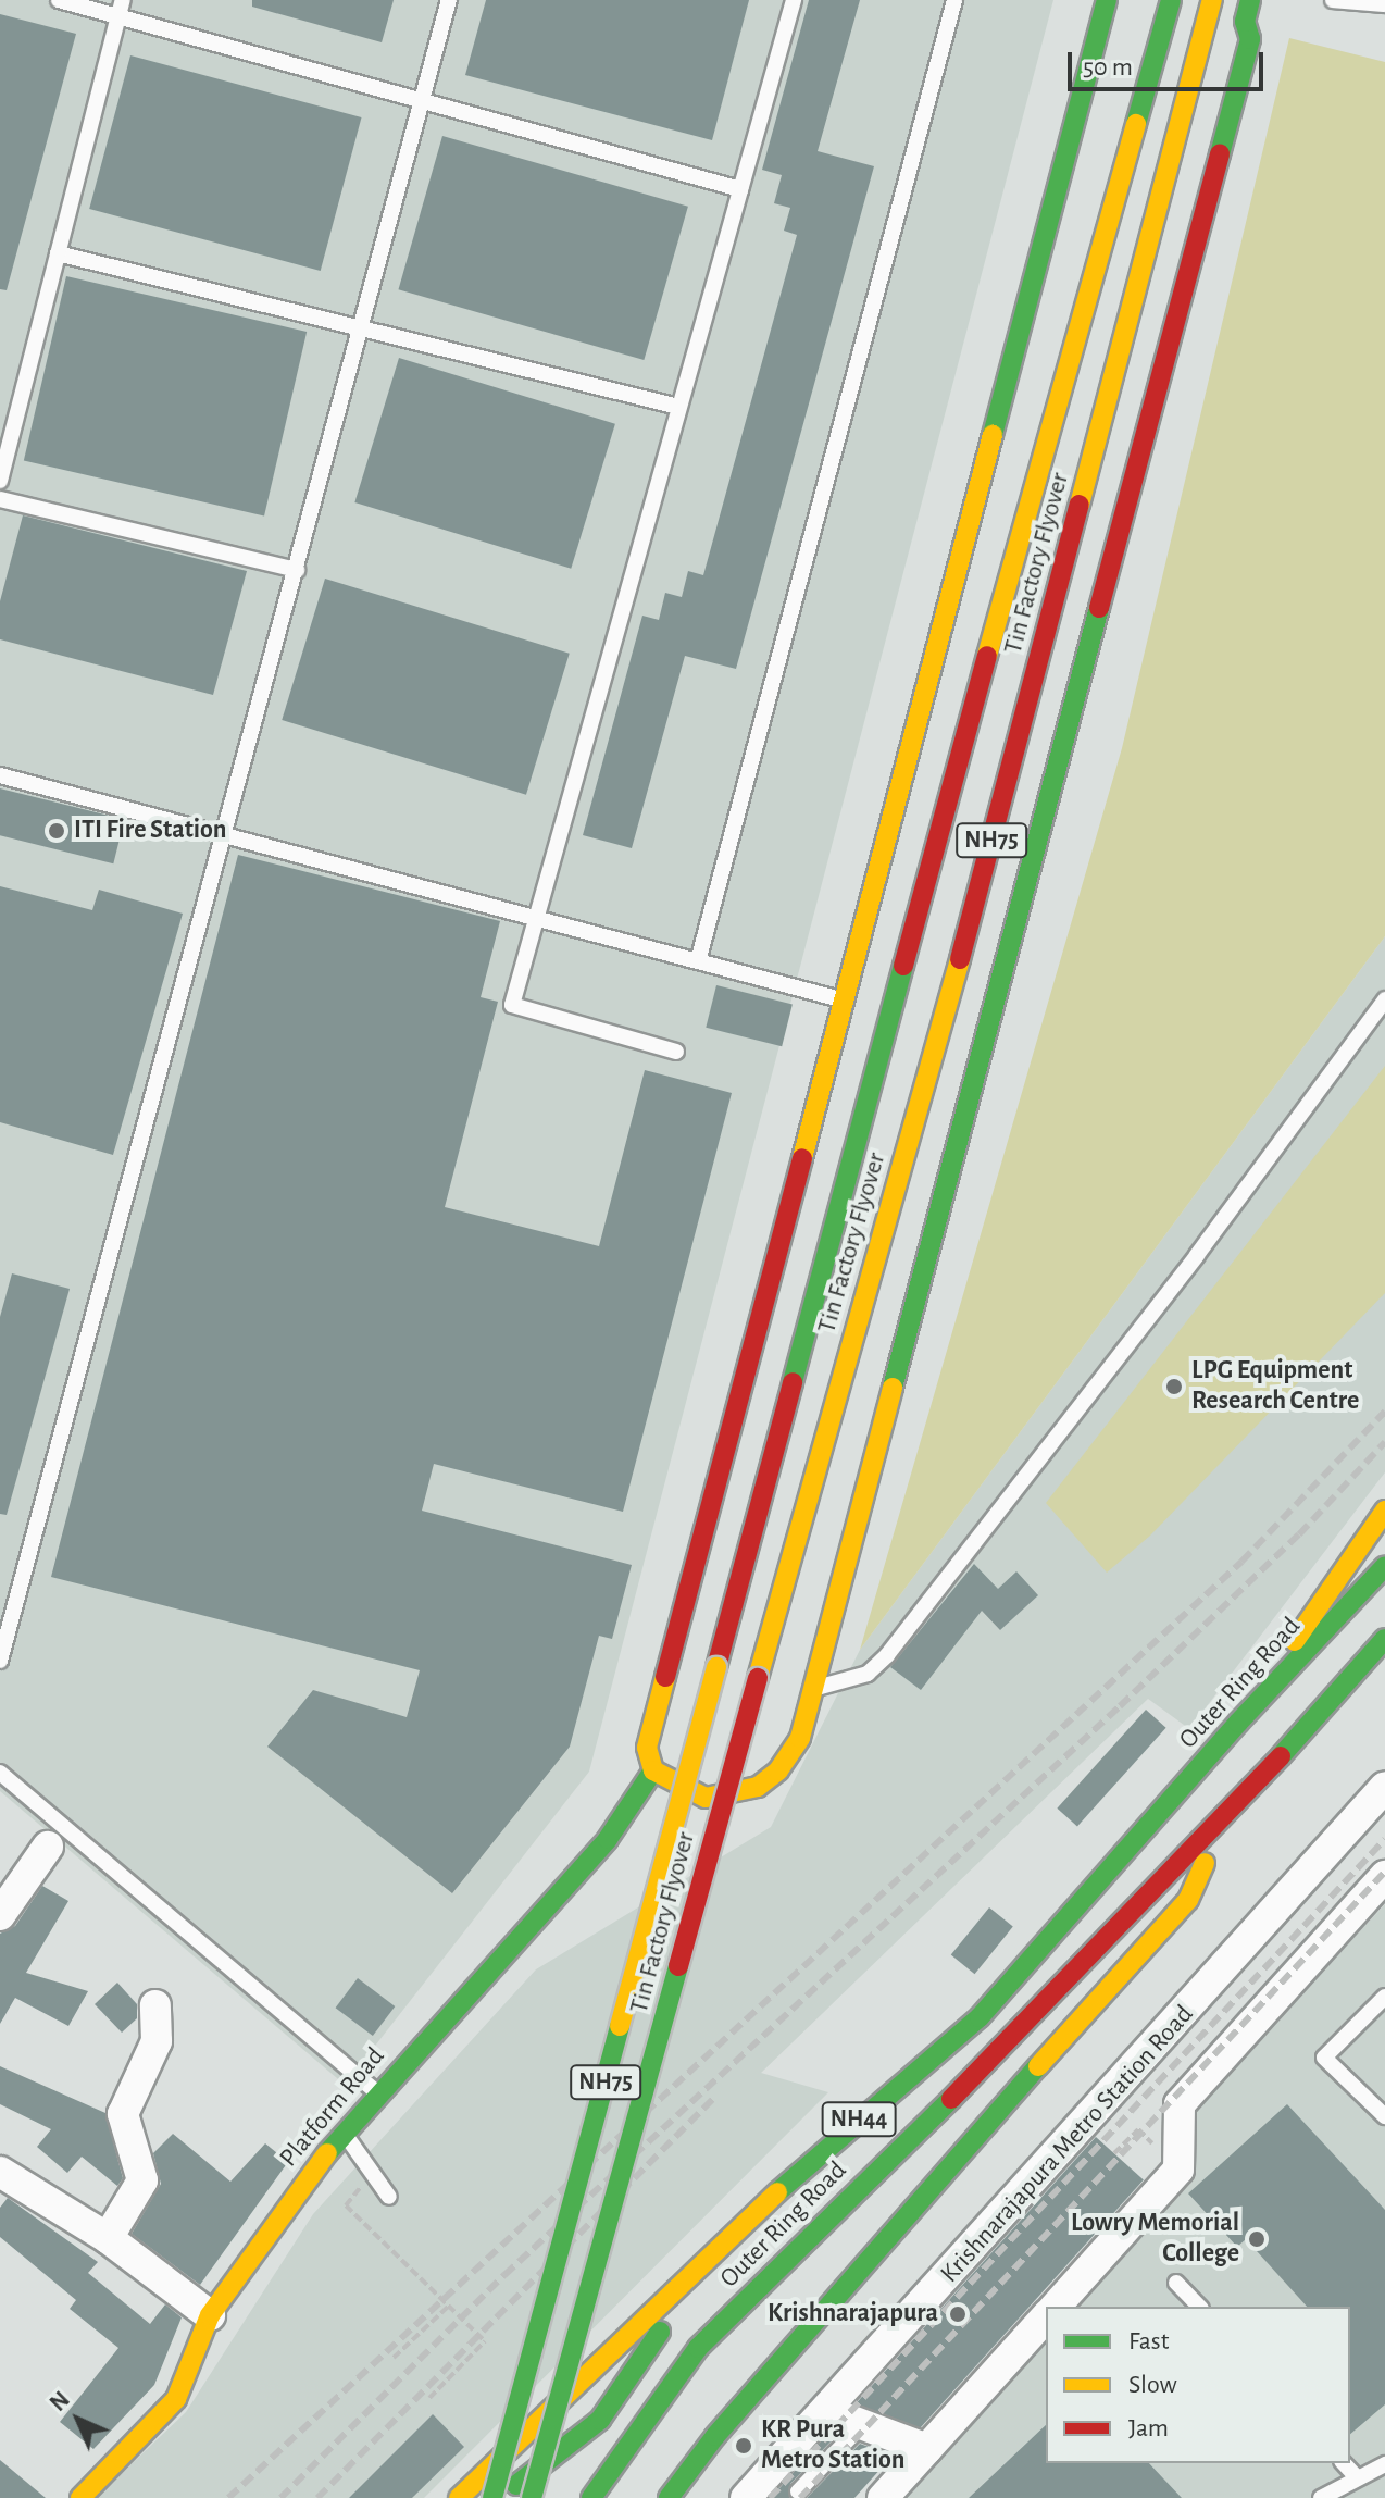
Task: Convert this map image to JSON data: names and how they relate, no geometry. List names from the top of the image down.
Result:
{
  "streets": {
    "main road": [
      "Tin Factory Flyover",
      "NH75",
      "Outer Ring Road",
      "Platform Road",
      "NH44"
    ],
    "street": ["Krishnarajapura Metro Station Road"]
  },
  "places": [
    "ITI Fire Station",
    "LPG Equipment Research Centre",
    "Lowry Memorial College",
    "Krishnarajapura",
    "KR Pura Metro Station"
  ],
  "legend": ["Fast", "Slow", "Jam"],
  "scale_bar": "50 m",
  "north": "top left"
}
